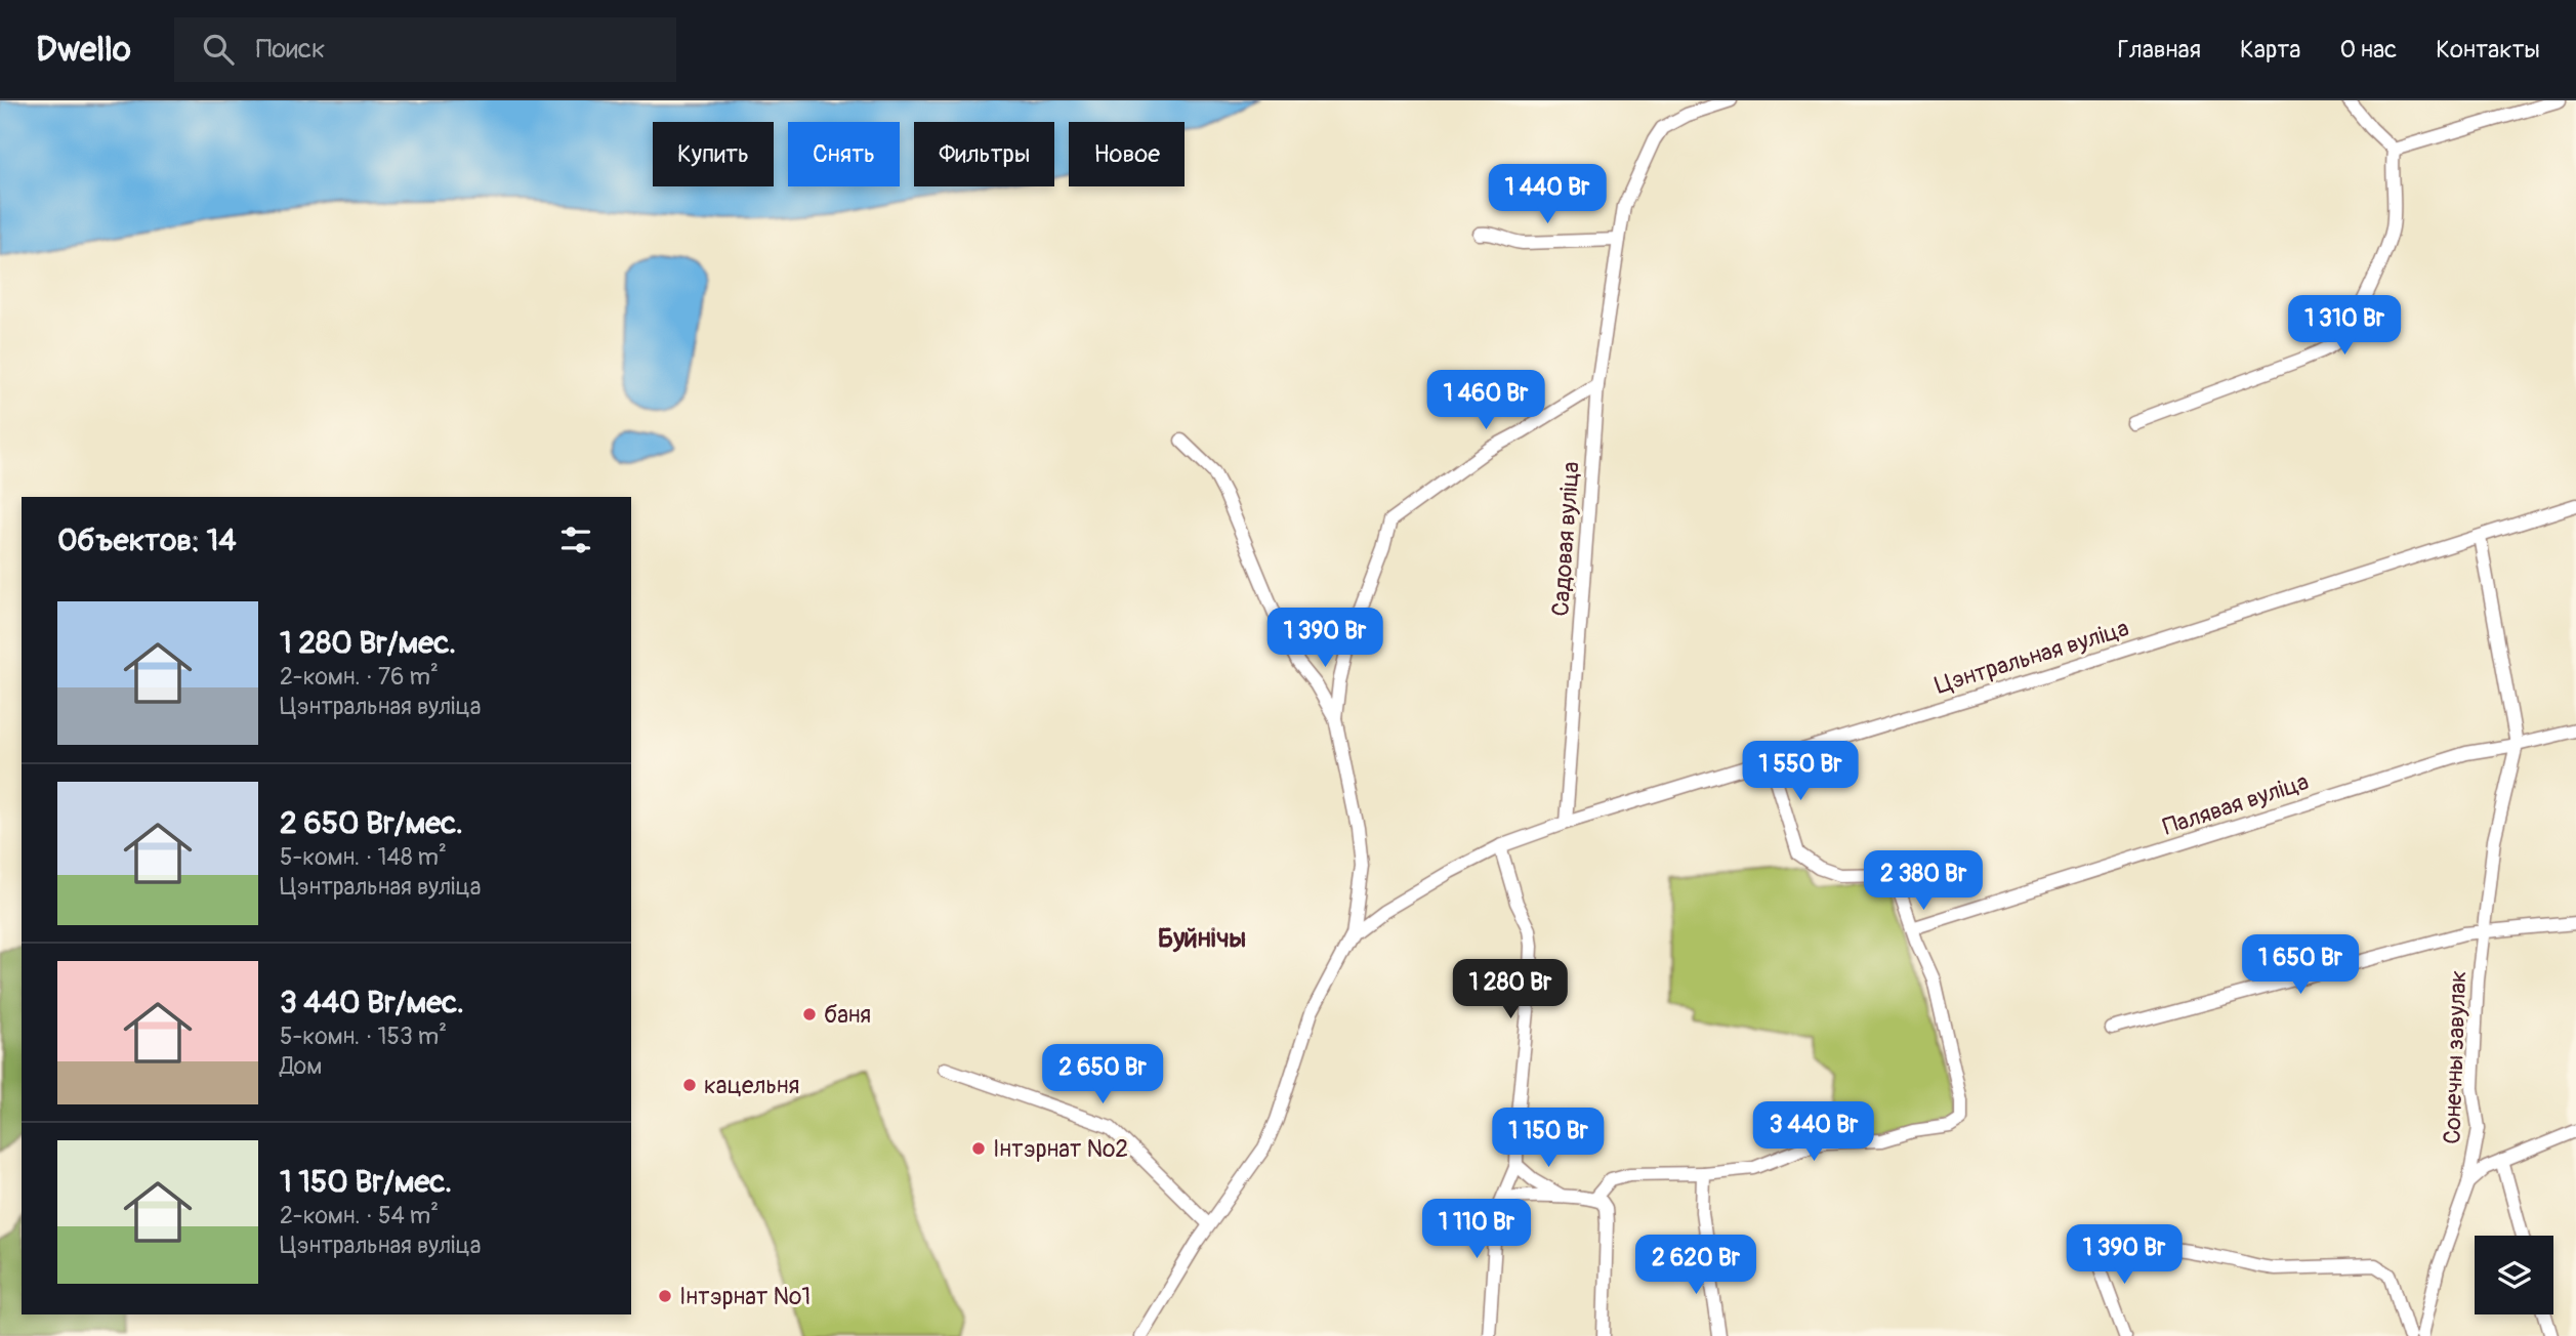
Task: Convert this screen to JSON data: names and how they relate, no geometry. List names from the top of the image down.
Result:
{
  "streets": {
    "street": [
      "Садовая вуліца",
      "Цэнтральная вуліца",
      "Палявая вуліца",
      "Сонечны завулак"
    ]
  },
  "crossings": [
    ["Садовая вуліца", "Цэнтральная вуліца"],
    ["Палявая вуліца", "Сонечны завулак"]
  ],
  "districts": ["Буйнічы"],
  "places": [
    "баня",
    "кацельня",
    "Інтэрнат №2",
    "Інтэрнат №1"
  ],
  "page": {
    "header": "Dwello",
    "search": "Поиск",
    "nav": [
      "Главная",
      "Карта",
      "О нас",
      "Контакты"
    ],
    "chip": [
      "Купить",
      "Снять",
      "Фильтры",
      "Новое"
    ],
    "price": [
      "1 440 Br",
      "1 310 Br",
      "1 460 Br",
      "1 390 Br",
      "1 550 Br",
      "2 380 Br",
      "1 650 Br",
      "1 280 Br",
      "2 650 Br",
      "3 440 Br",
      "1 150 Br",
      "1 110 Br",
      "1 390 Br",
      "2 620 Br"
    ],
    "heading": "Объектов: 14",
    "list": [
      {
        "name": "1 280 Br/мес.",
        "note": "2-комн. · 76 m² · Цэнтральная вуліца"
      },
      {
        "name": "2 650 Br/мес.",
        "note": "5-комн. · 148 m² · Цэнтральная вуліца"
      },
      {
        "name": "3 440 Br/мес.",
        "note": "5-комн. · 153 m² · Дом"
      },
      {
        "name": "1 150 Br/мес.",
        "note": "2-комн. · 54 m² · Цэнтральная вуліца"
      }
    ]
  }
}
